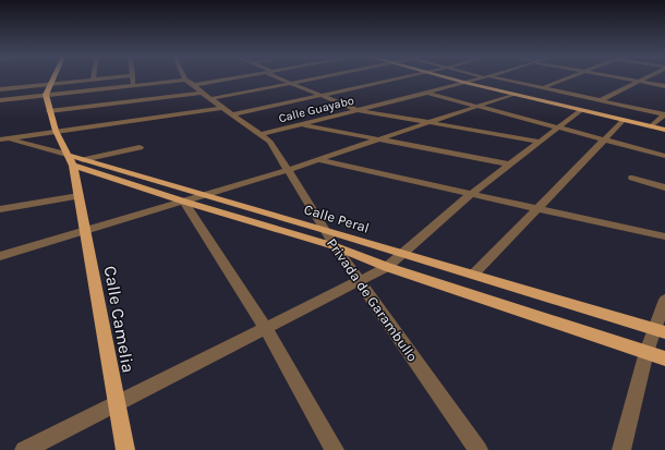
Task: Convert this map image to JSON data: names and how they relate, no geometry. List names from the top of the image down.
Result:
{
  "streets": {
    "main road": ["Calle Peral", "Calle Camelia"],
    "street": ["Calle Guayabo", "Privada de Garambullo"]
  },
  "crossings": [
    ["Calle Guayabo", "Privada de Garambullo"],
    ["Calle Peral", "Privada de Garambullo"],
    ["Calle Peral", "Calle Camelia"]
  ]
}
